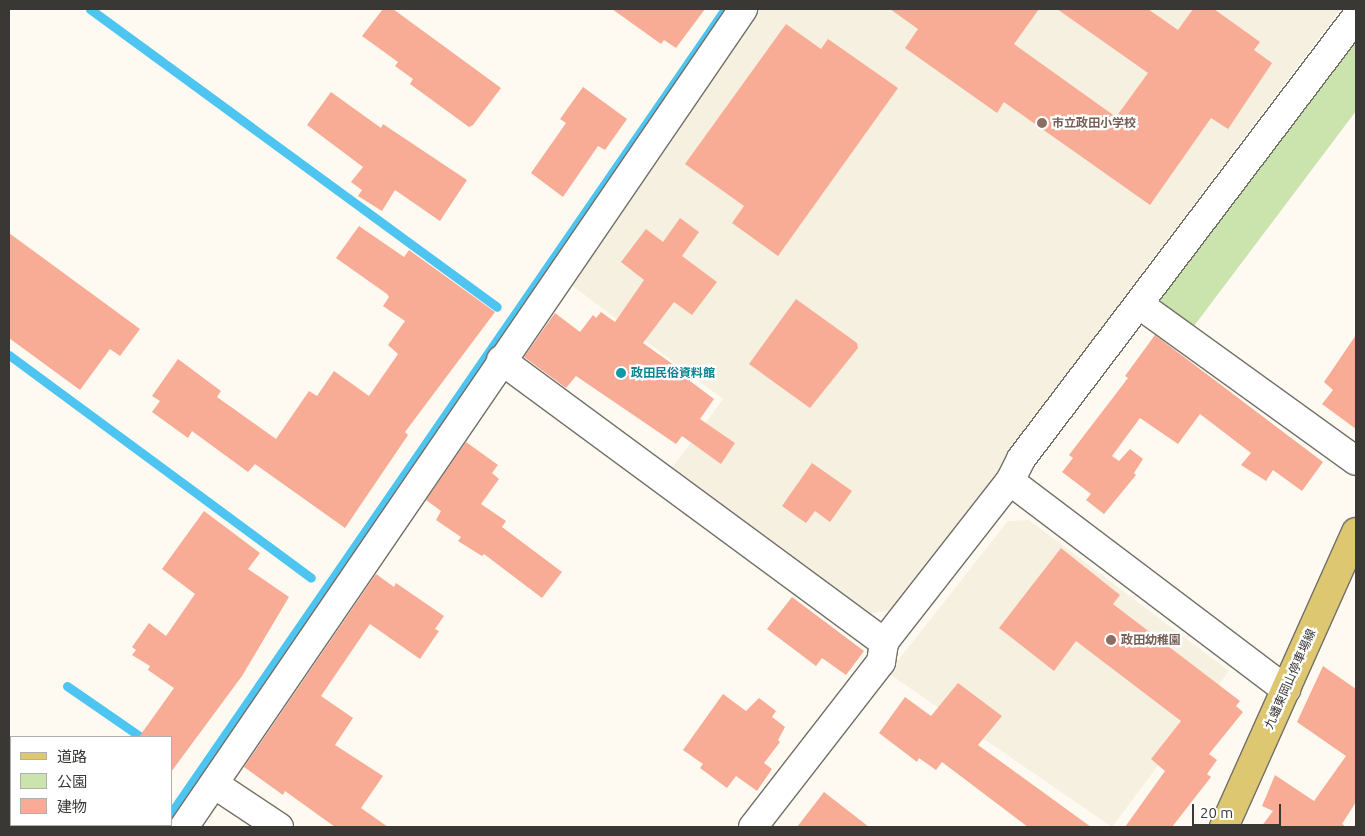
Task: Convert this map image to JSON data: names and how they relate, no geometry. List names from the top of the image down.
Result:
{
  "streets": {
    "main road": ["九蟠東岡山停車場線"]
  },
  "places": ["市立政田小学校", "政田民俗資料館", "政田幼稚園"],
  "legend": ["道路", "公園", "建物"],
  "scale_bar": "20 m"
}
